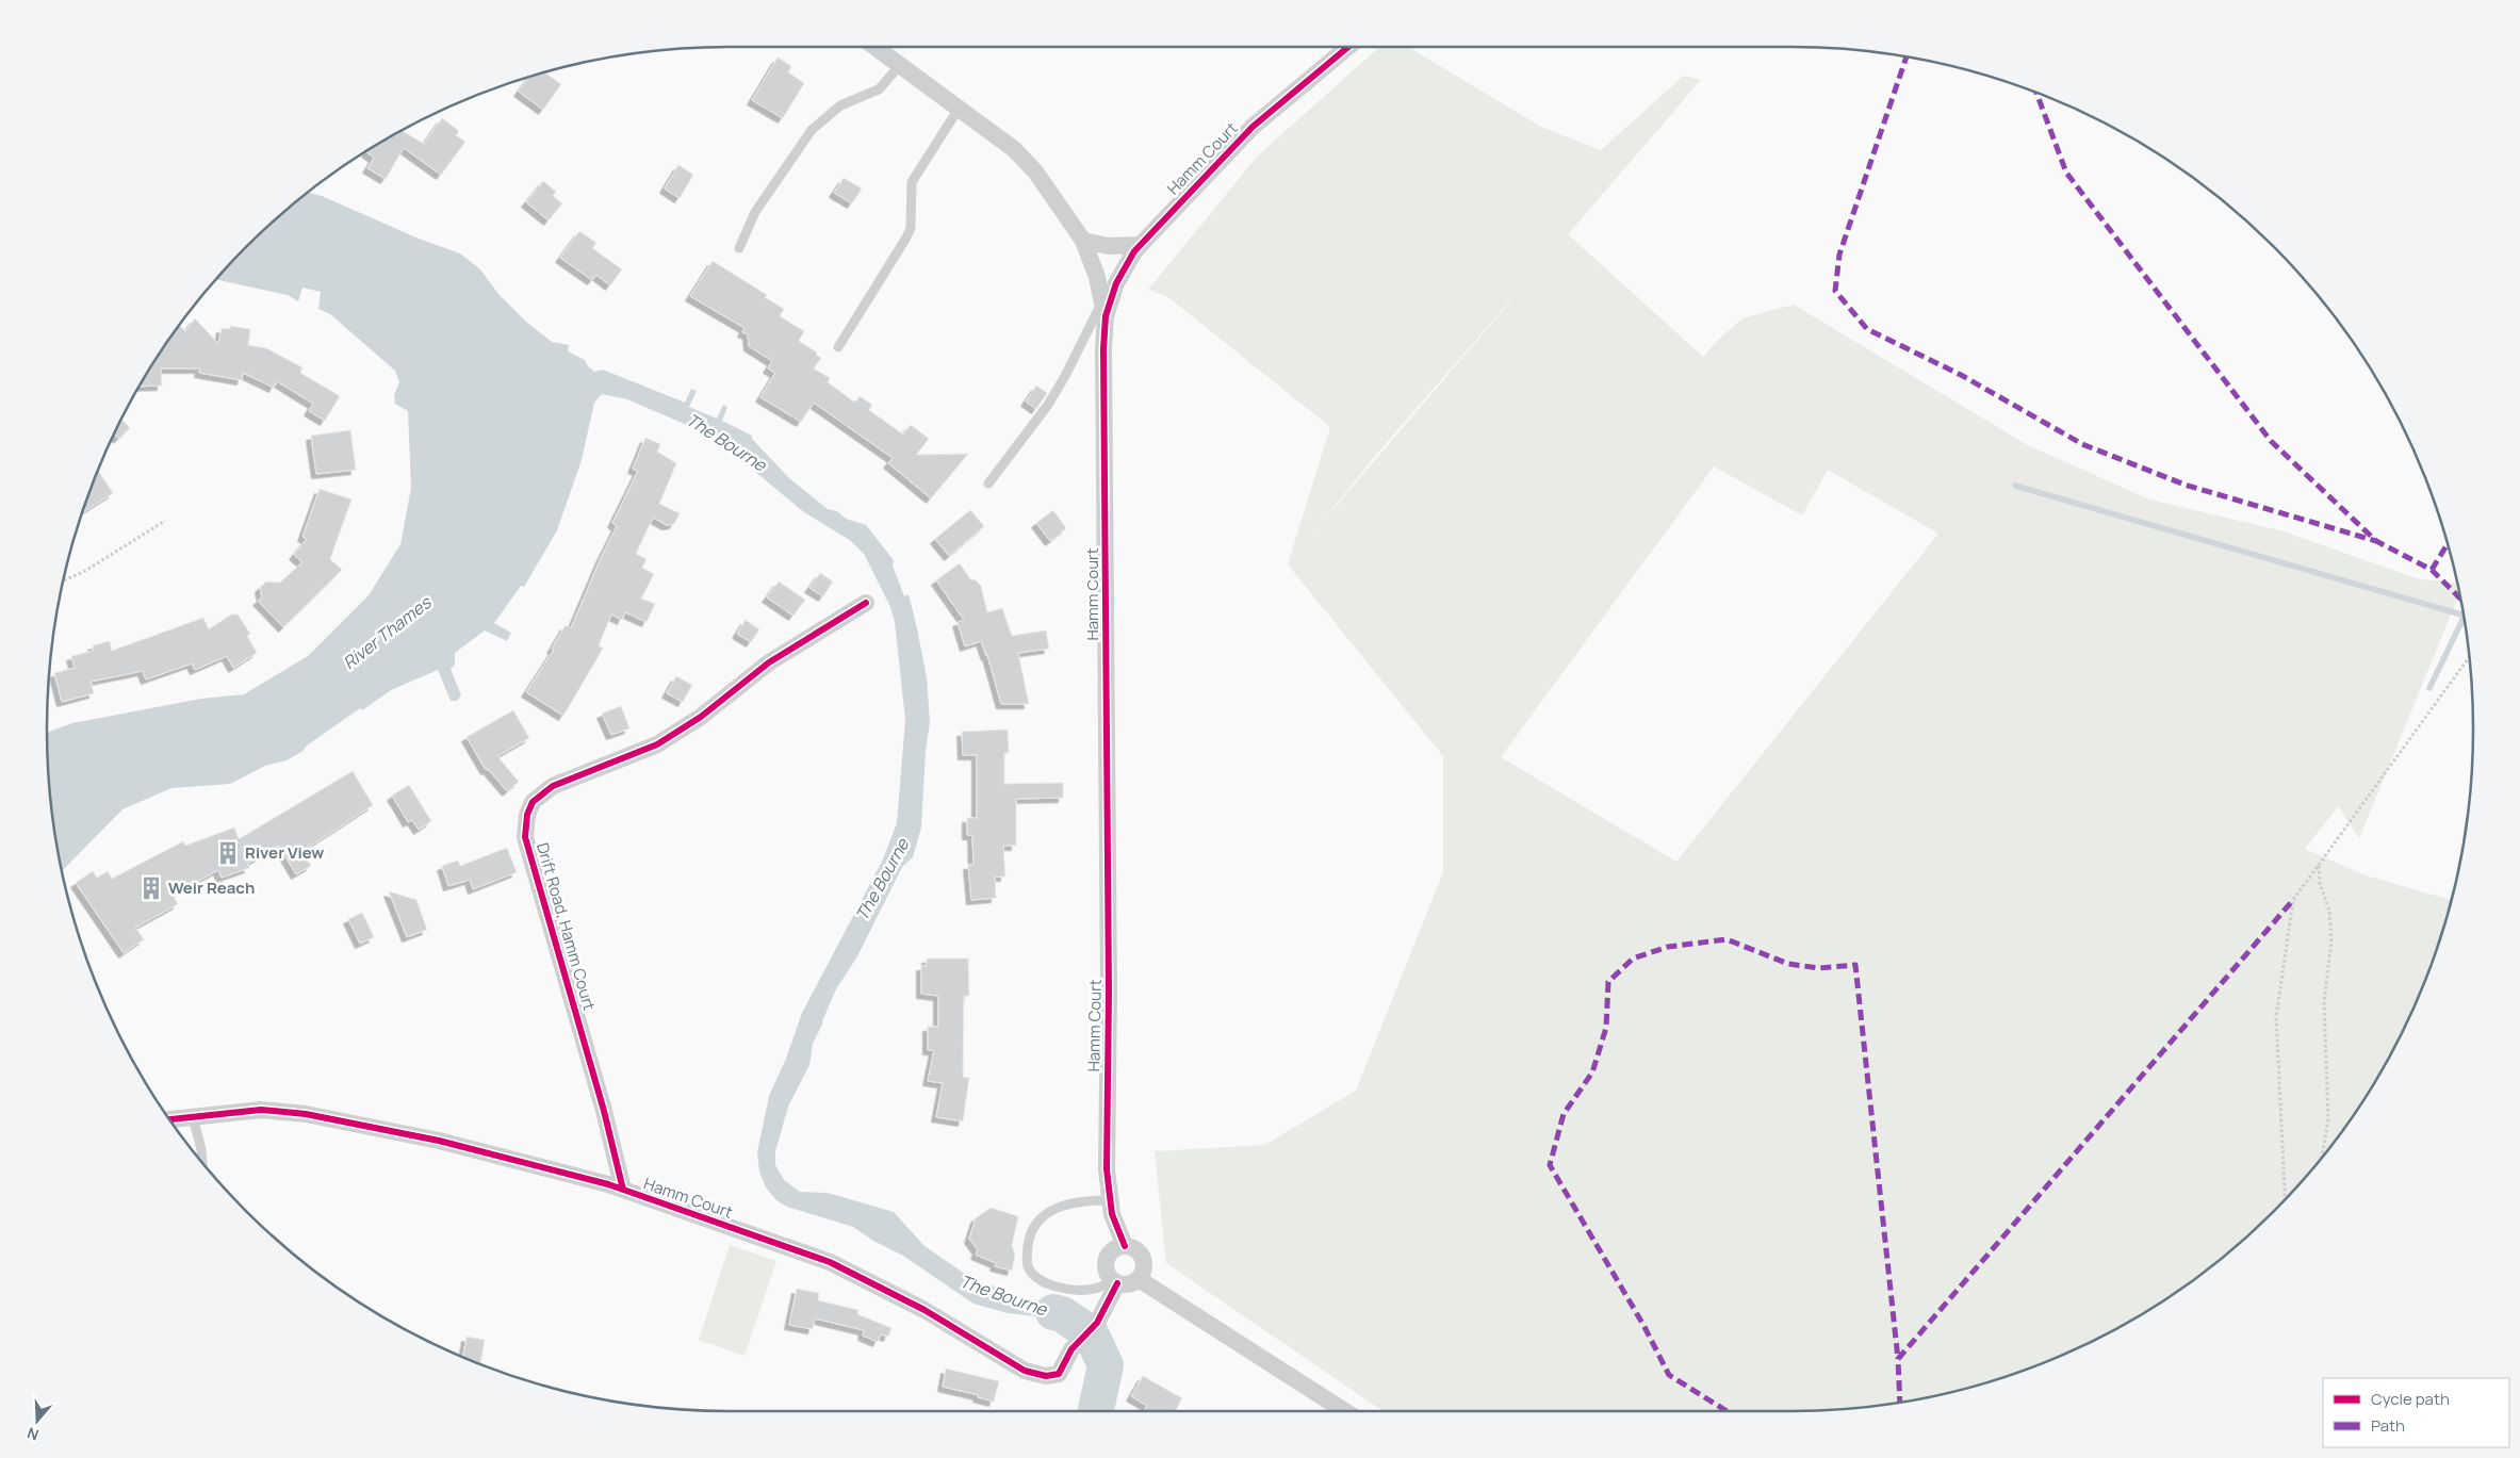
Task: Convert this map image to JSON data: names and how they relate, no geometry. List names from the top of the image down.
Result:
{
  "streets": {
    "street": ["Hamm Court", "Drift Road, Hamm Court"]
  },
  "crossings": [
    ["Hamm Court", "Drift Road, Hamm Court"]
  ],
  "water": ["The Bourne", "River Thames"],
  "places": {
    "building": ["River View", "Weir Reach"]
  },
  "legend": ["Cycle path", "Path"],
  "north": "bottom"
}
